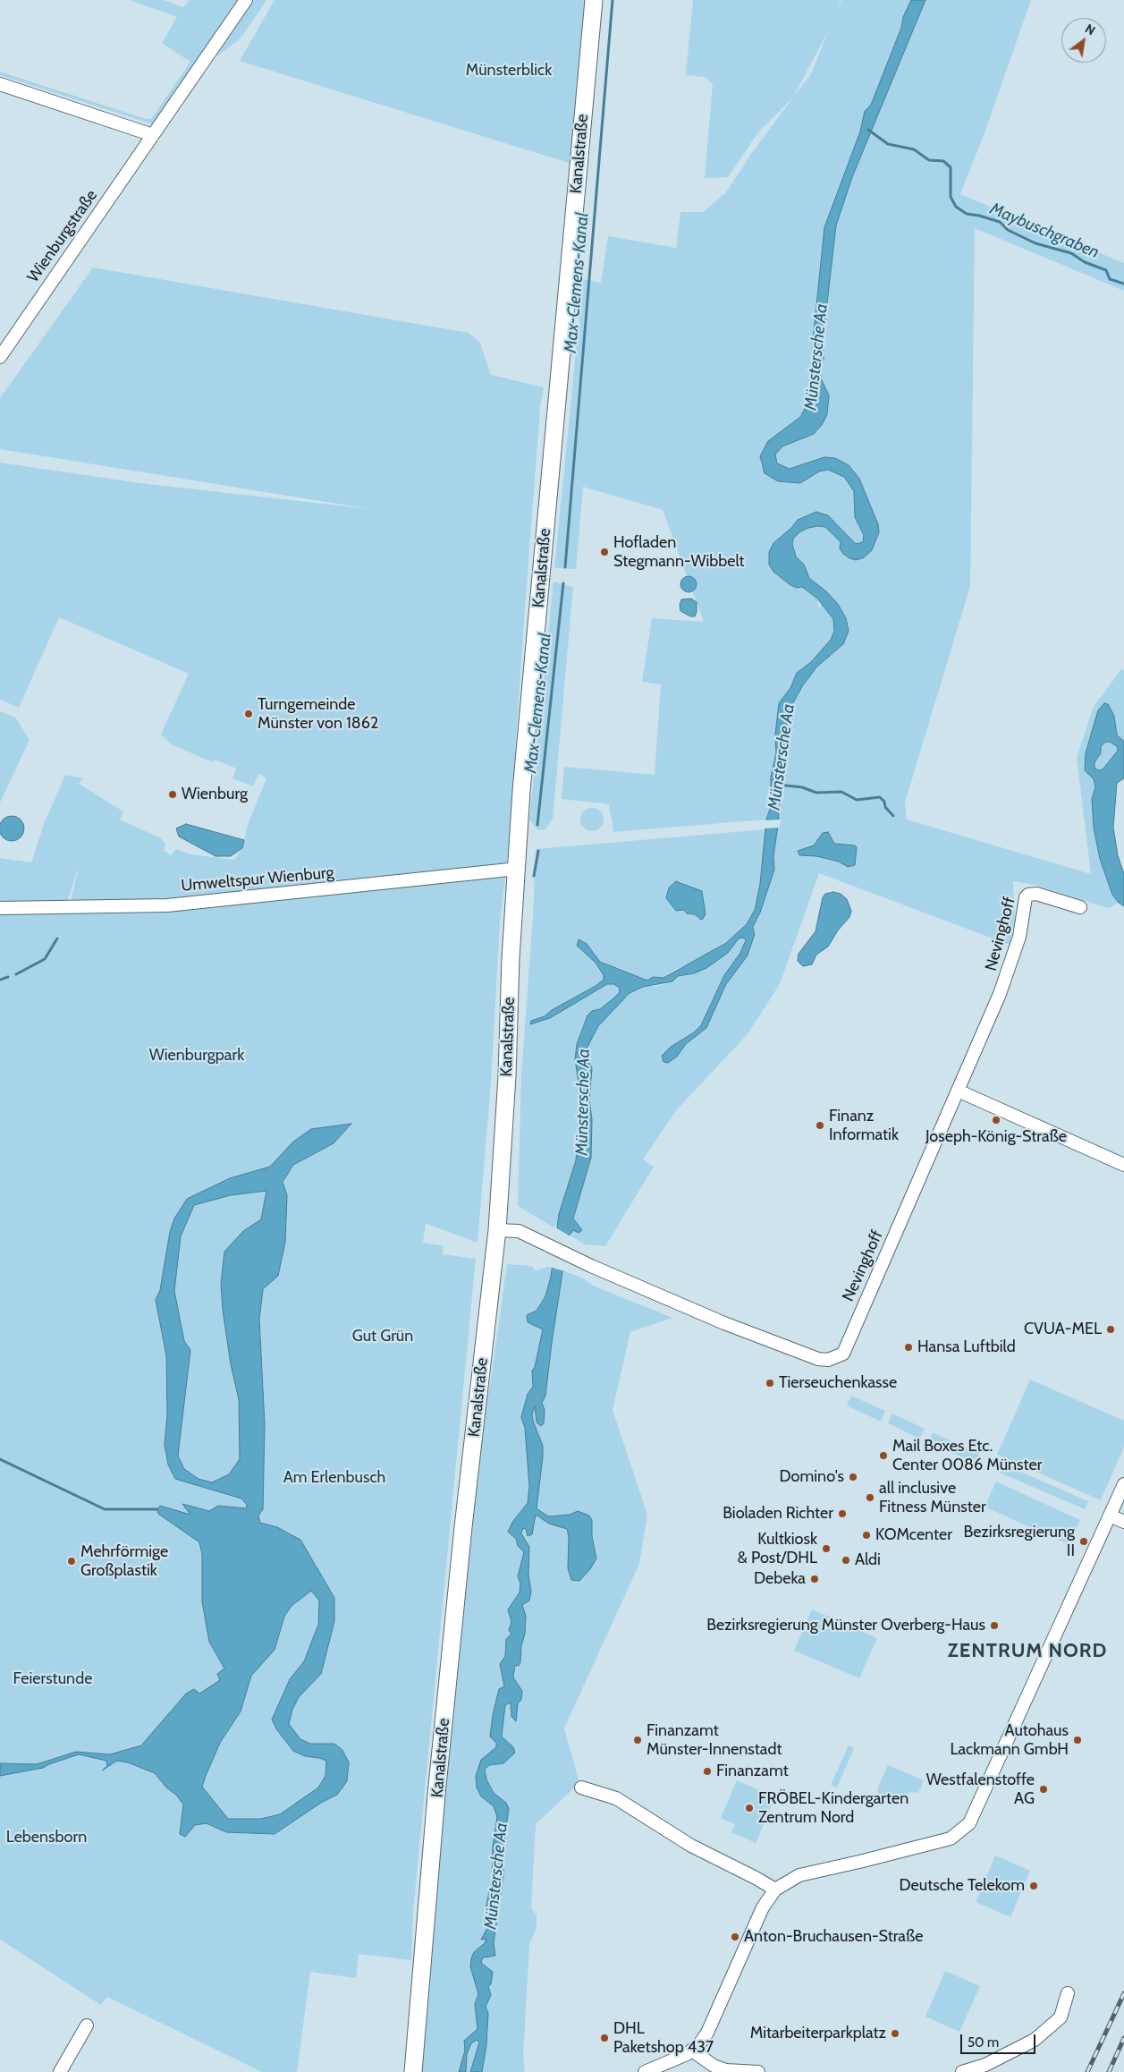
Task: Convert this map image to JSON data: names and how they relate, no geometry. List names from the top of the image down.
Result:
{
  "streets": {
    "main road": ["Kanalstraße"],
    "street": ["Wienburgstraße", "Umweltspur Wienburg", "Nevinghoff"]
  },
  "crossings": [
    ["Kanalstraße", "Umweltspur Wienburg"],
    ["Kanalstraße", "Nevinghoff"]
  ],
  "districts": ["ZENTRUM NORD"],
  "water": ["Maybuschgraben", "Max-Clemens-Kanal", "Münstersche Aa"],
  "parks": [
    "Münsterblick",
    "Wienburgpark",
    "Gut Grün",
    "Am Erlenbusch",
    "Feierstunde",
    "Lebensborn"
  ],
  "places": [
    "Hofladen Stegmann-Wibbelt",
    "Turngemeinde Münster von 1862",
    "Wienburg",
    "Joseph-König-Straße",
    "Finanz Informatik",
    "CVUA-MEL",
    "Hansa Luftbild",
    "Tierseuchenkasse",
    "Mail Boxes Etc. Center 0086 Münster",
    "Domino's",
    "all inclusive Fitness Münster",
    "Bioladen Richter",
    "KOMcenter",
    "Bezirksregierung II",
    "Kultkiosk & Post/DHL",
    "Aldi",
    "Mehrförmige Großplastik",
    "Debeka",
    "Bezirksregierung Münster Overberg-Haus",
    "Finanzamt Münster-Innenstadt",
    "Autohaus Lackmann GmbH",
    "Finanzamt",
    "Westfalenstoffe AG",
    "FRÖBEL-Kindergarten Zentrum Nord",
    "Deutsche Telekom",
    "Anton-Bruchausen-Straße",
    "Mitarbeiterparkplatz",
    "DHL Paketshop 437"
  ],
  "scale_bar": "50 m",
  "north": "top right"
}
